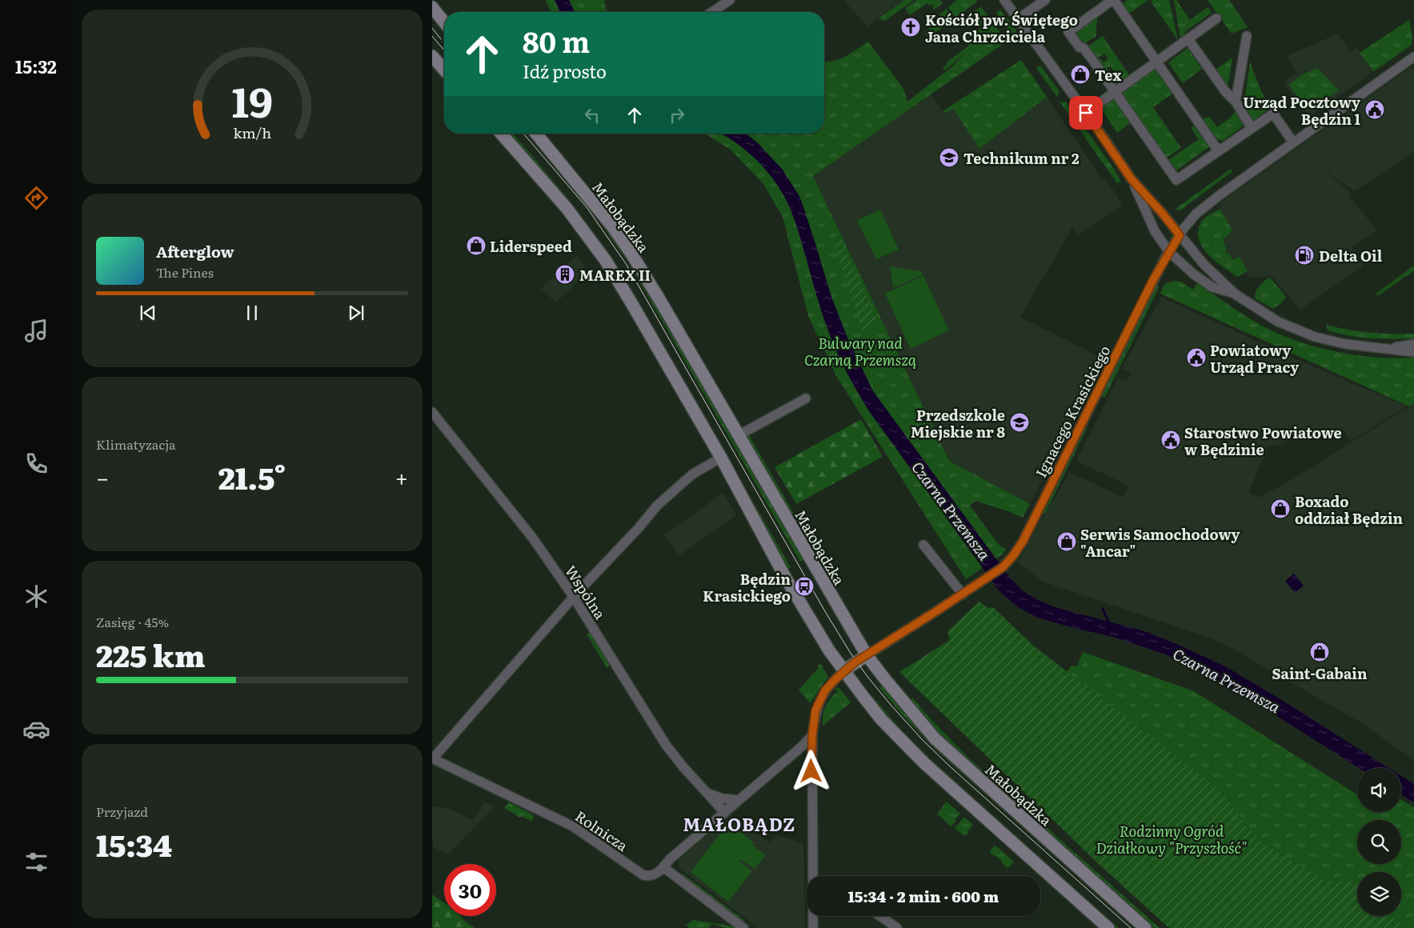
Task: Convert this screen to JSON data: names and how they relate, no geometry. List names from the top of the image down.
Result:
{
  "streets": {
    "street": [
      "Małobądzka",
      "Ignacego Krasickiego",
      "Wspólna",
      "Rolnicza"
    ]
  },
  "crossings": [
    ["Małobądzka", "Ignacego Krasickiego"]
  ],
  "districts": ["MAŁOBĄDZ"],
  "water": ["Czarna Przemsza"],
  "parks": ["Bulwary nad Czarną Przemszą", "Rodzinny Ogród Działkowy \"Przyszłość\""],
  "places": {
    "church": ["Kościół pw. Świętego Jana Chrzciciela"],
    "shop": [
      "Tex",
      "Liderspeed",
      "Boxado oddział Będzin",
      "Serwis Samochodowy \"Ancar\"",
      "Saint-Gabain"
    ],
    "public building": ["Urząd Pocztowy Będzin 1", "Powiatowy Urząd Pracy", "Starostwo Powiatowe w Będzinie"],
    "school or university": ["Technikum nr 2", "Przedszkole Miejskie nr 8"],
    "fuel station": ["Delta Oil"],
    "building": ["MAREX II"],
    "bus stop": ["Będzin Krasickiego"]
  },
  "page": {
    "tabs": "15:32",
    "turn": ["80 m", "Idź prosto"],
    "song": ["Afterglow", "The Pines"],
    "tile": [
      "Klimatyzacja",
      ["Zasięg · 45%", "225 km"],
      ["Przyjazd", "15:34"]
    ],
    "heat": ["−", "21.5°", "+"],
    "limit": "30",
    "trip": "15:34 · 2 min · 600 m",
    "gauge": ["19", "km/h"]
  }
}
